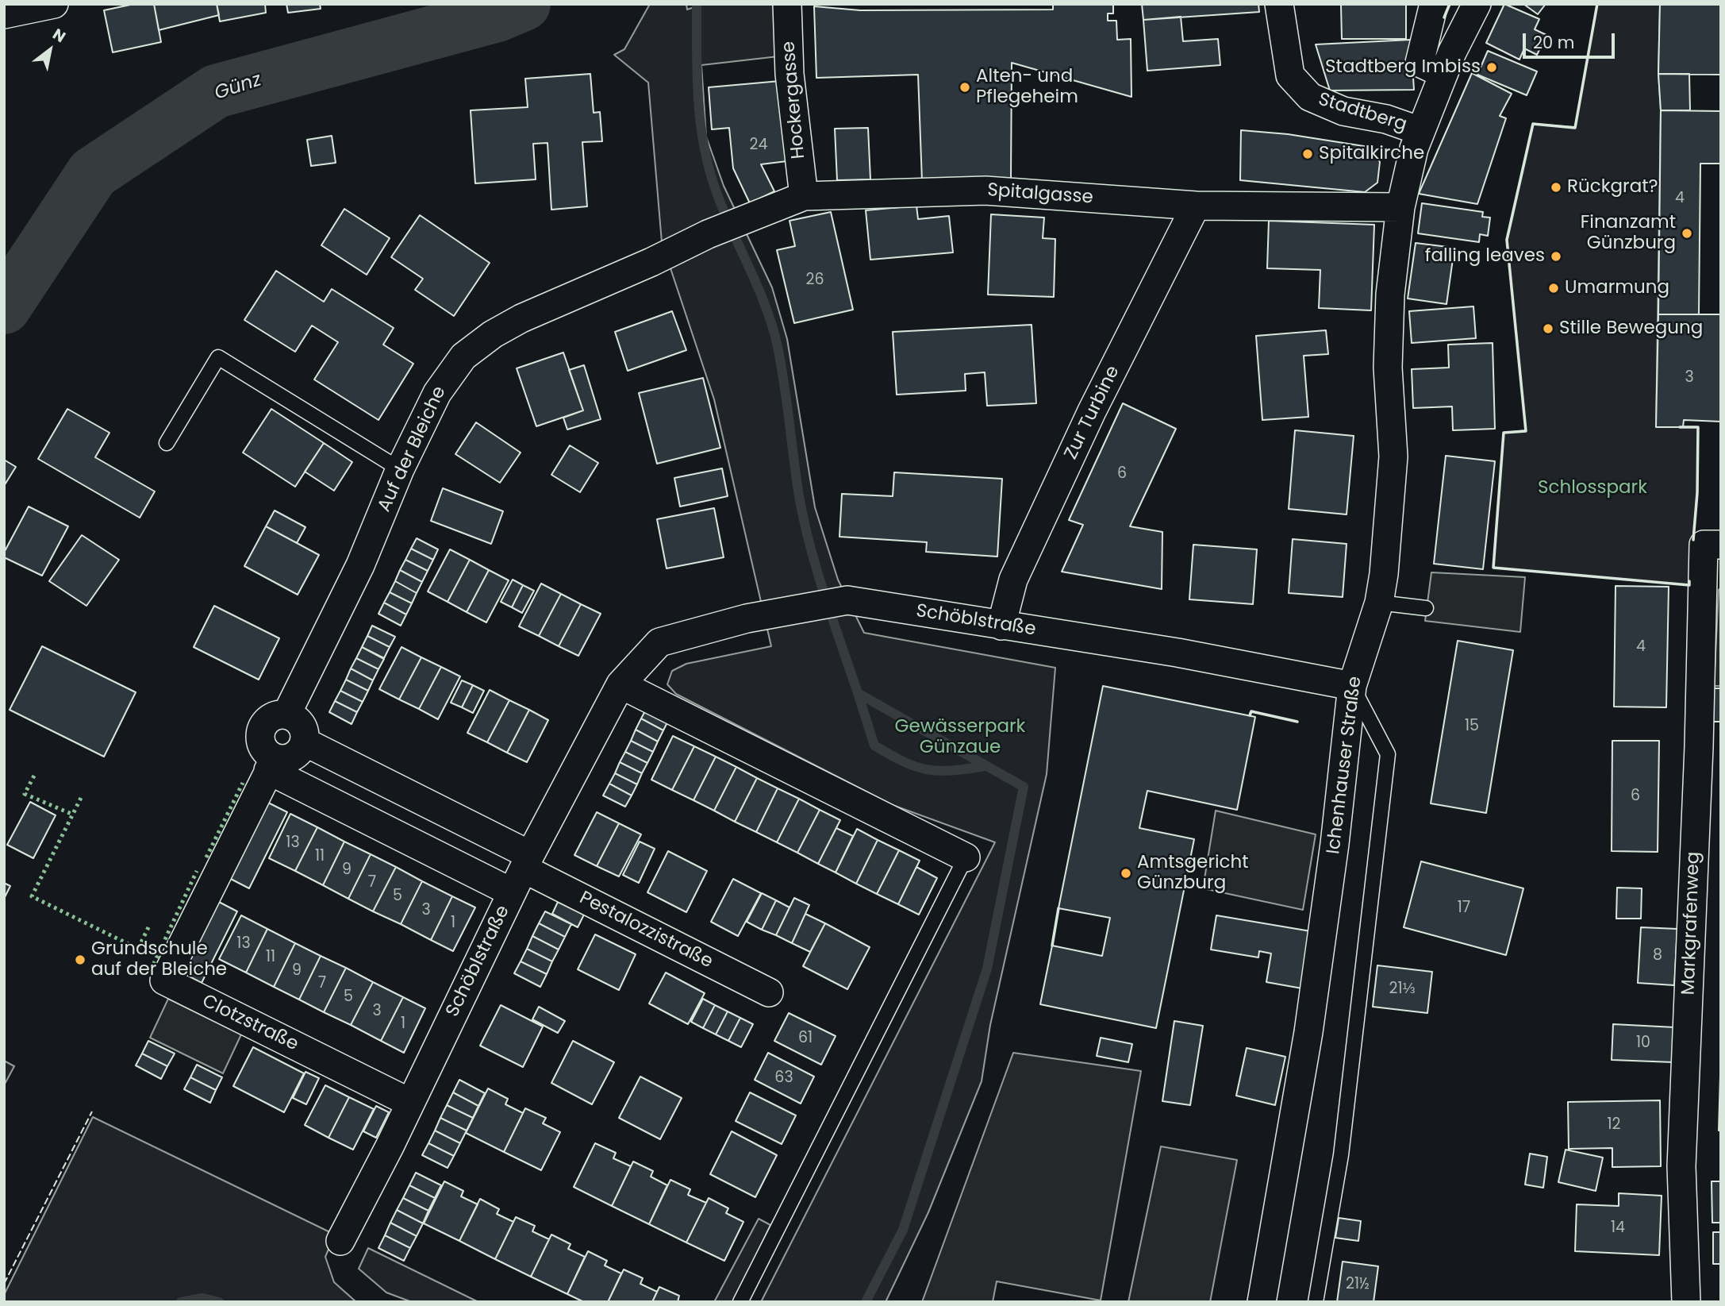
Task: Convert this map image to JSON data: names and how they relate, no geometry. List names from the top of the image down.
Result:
{
  "streets": {
    "street": [
      "Hockergasse",
      "Stadtberg",
      "Spitalgasse",
      "Zur Turbine",
      "Auf der Bleiche",
      "Schöblstraße",
      "Ichenhauser Straße",
      "Markgrafenweg",
      "Pestalozzistraße",
      "Clotzstraße"
    ]
  },
  "crossings": [
    ["Hockergasse", "Spitalgasse"],
    ["Stadtberg", "Ichenhauser Straße"],
    ["Spitalgasse", "Zur Turbine"],
    ["Spitalgasse", "Auf der Bleiche"],
    ["Spitalgasse", "Ichenhauser Straße"],
    ["Zur Turbine", "Schöblstraße"],
    ["Auf der Bleiche", "Pestalozzistraße"],
    ["Auf der Bleiche", "Clotzstraße"],
    ["Schöblstraße", "Ichenhauser Straße"],
    ["Schöblstraße", "Pestalozzistraße"],
    ["Schöblstraße", "Clotzstraße"],
    ["Pestalozzistraße", "Clotzstraße"]
  ],
  "water": ["Günz"],
  "parks": ["Schlosspark", "Gewässerpark Günzaue"],
  "places": [
    "Stadtberg Imbiss",
    "Alten- und Pflegeheim",
    "Spitalkirche",
    "Rückgrat?",
    "Finanzamt Günzburg",
    "falling leaves",
    "Umarmung",
    "Stille Bewegung",
    "Amtsgericht Günzburg",
    "Grundschule auf der Bleiche"
  ],
  "house_numbers": [
    "24",
    "4",
    "26",
    "3",
    "6",
    "4",
    "15",
    "6",
    "13",
    "11",
    "9",
    "7",
    "5",
    "17",
    "3",
    "1",
    "13",
    "8",
    "11",
    "9",
    "7",
    "21⅓",
    "5",
    "3",
    "1",
    "61",
    "10",
    "63",
    "12",
    "14",
    "21½"
  ],
  "scale_bar": "20 m",
  "north": "top right"
}
